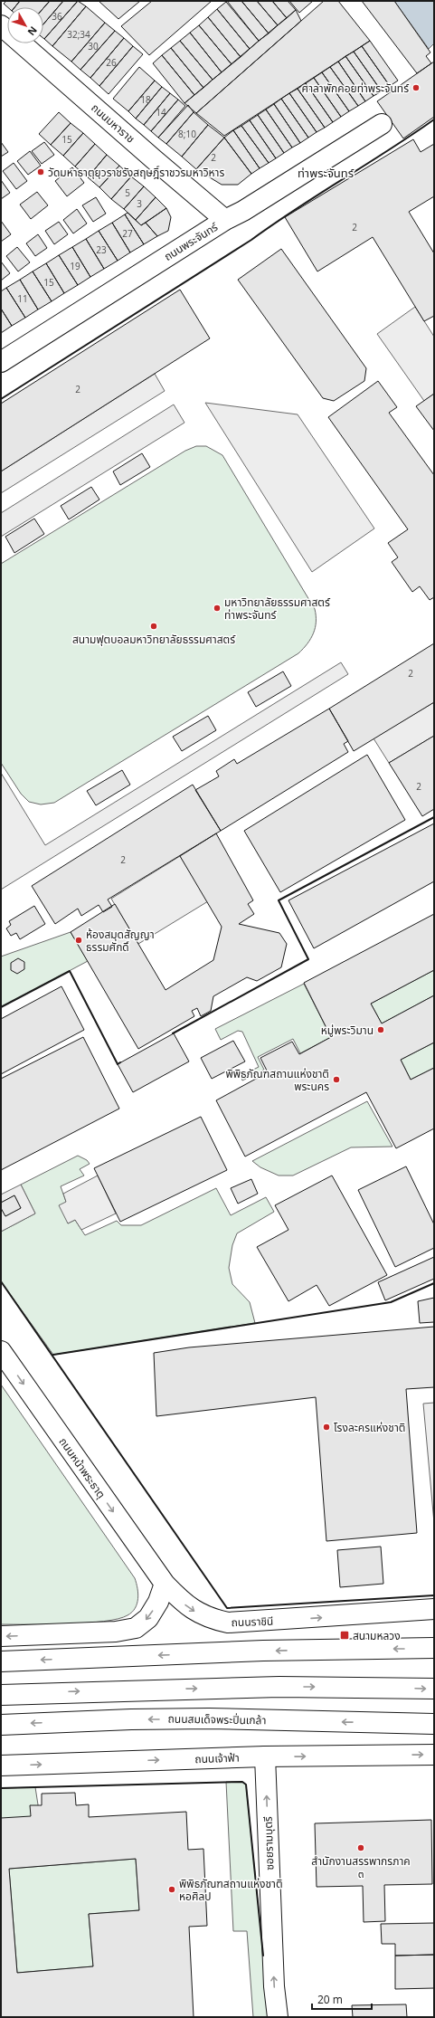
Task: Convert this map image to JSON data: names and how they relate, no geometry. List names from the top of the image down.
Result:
{
  "streets": {
    "street": [
      "ถนนมหาราช",
      "ถนนพระจันทร์",
      "ถนนหน้าพระธาตุ",
      "ถนนราชินี",
      "ถนนสมเด็จพระปิ่นเกล้า",
      "ถนนเจ้าฟ้า",
      "ซอยรามบุตรี"
    ]
  },
  "crossings": [
    ["ถนนมหาราช", "ถนนพระจันทร์"],
    ["ถนนหน้าพระธาตุ", "ถนนราชินี"],
    ["ถนนเจ้าฟ้า", "ซอยรามบุตรี"]
  ],
  "one_way": ["ถนนหน้าพระธาตุ", "ซอยรามบุตรี"],
  "districts": ["ท่าพระจันทร์"],
  "places": {
    "other": [
      "ศาลาพักคอยท่าพระจันทร์",
      "วัดมหาธาตุยุวราชรังสฤษฎิ์ราชวรมหาวิหาร",
      "มหาวิทยาลัยธรรมศาสตร์ ท่าพระจันทร์",
      "สนามฟุตบอลมหาวิทยาลัยธรรมศาสตร์",
      "ห้องสมุดสัญญา ธรรมศักดิ์",
      "หมู่พระวิมาน",
      "พิพิธภัณฑสถานแห่งชาติ พระนคร",
      "โรงละครแห่งชาติ",
      "สำนักงานสรรพากรภาค ๓",
      "พิพิธภัณฑสถานแห่งชาติ หอศิลป"
    ],
    "transit": ["สนามหลวง"]
  },
  "house_numbers": [
    "36",
    "32;34",
    "30",
    "26",
    "18",
    "14",
    "8;10",
    "15",
    "2",
    "5",
    "3",
    "2",
    "27",
    "23",
    "19",
    "15",
    "11",
    "2",
    "2",
    "2",
    "2"
  ],
  "scale_bar": "20 m",
  "north": "bottom right"
}
